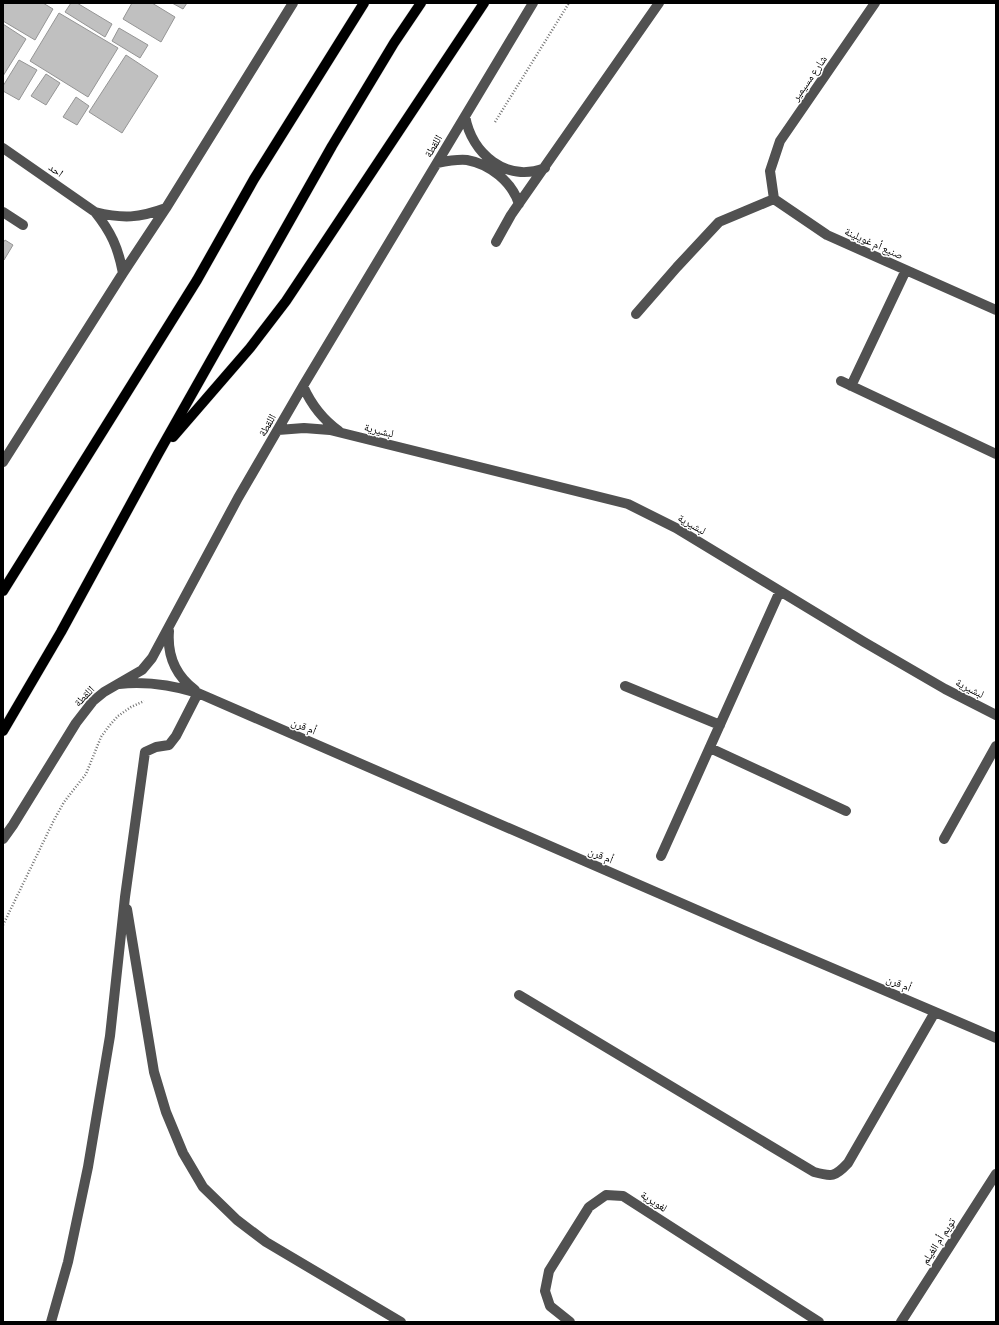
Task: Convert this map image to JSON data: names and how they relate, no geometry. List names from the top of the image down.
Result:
{
  "streets": {
    "street": [
      "شارع مسيمير",
      "اللقطة",
      "احد",
      "صنيع أم غويلينة",
      "لبشيرية",
      "أم قرن",
      "لغويرية",
      "تويم أم الغيلم"
    ]
  },
  "crossings": [
    ["شارع مسيمير", "صنيع أم غويلينة"],
    ["اللقطة", "لبشيرية"],
    ["اللقطة", "أم قرن"]
  ]
}
